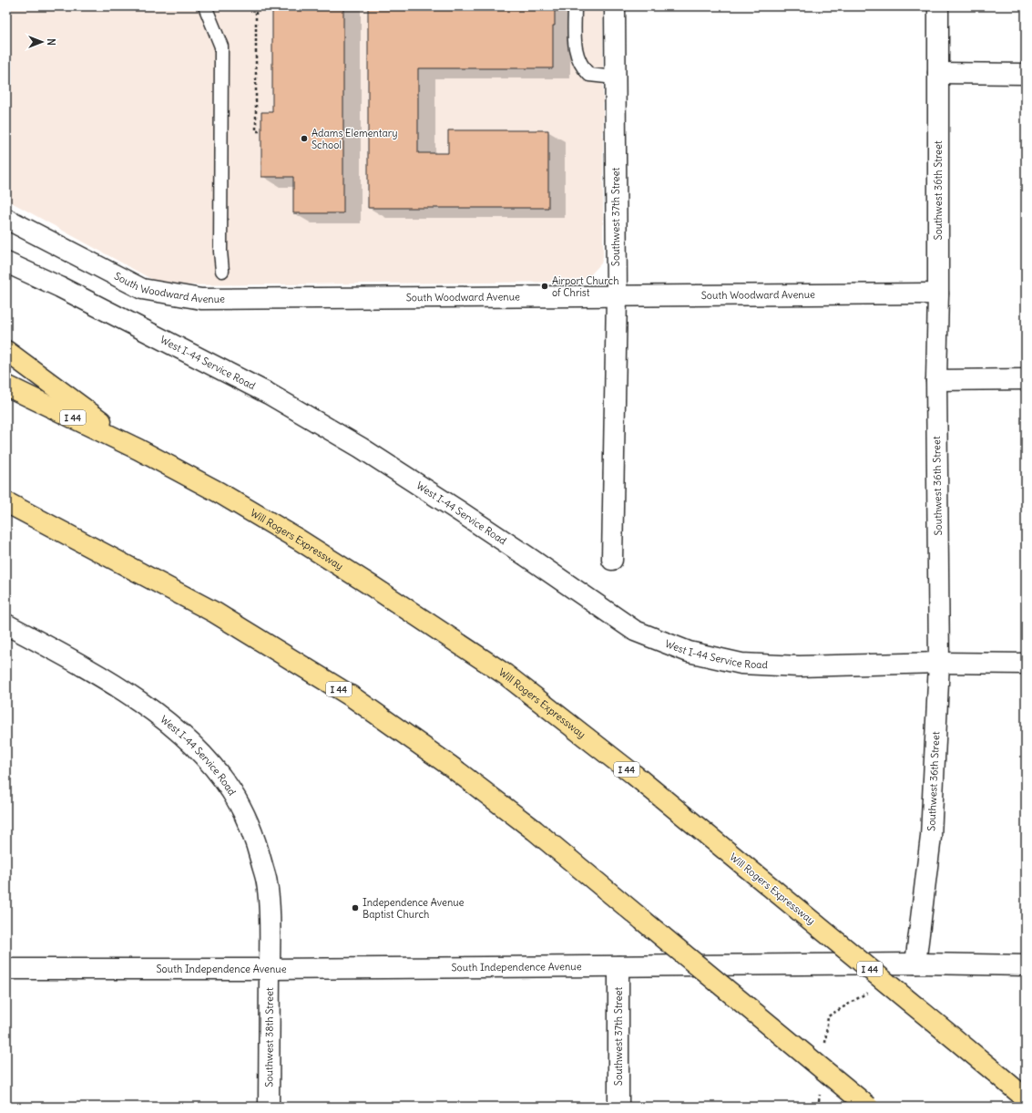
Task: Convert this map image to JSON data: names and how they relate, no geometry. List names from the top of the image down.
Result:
{
  "streets": {
    "highway": ["I 44", "Will Rogers Expressway"],
    "street": [
      "Southwest 36th Street",
      "Southwest 37th Street",
      "South Woodward Avenue",
      "West I-44 Service Road",
      "South Independence Avenue",
      "Southwest 38th Street"
    ]
  },
  "crossings": [
    ["Southwest 36th Street", "South Woodward Avenue"],
    ["Southwest 36th Street", "West I-44 Service Road"],
    ["Southwest 36th Street", "South Independence Avenue"],
    ["Southwest 37th Street", "South Woodward Avenue"],
    ["Southwest 37th Street", "South Independence Avenue"],
    ["West I-44 Service Road", "South Independence Avenue"],
    ["West I-44 Service Road", "Southwest 38th Street"],
    ["South Independence Avenue", "Southwest 38th Street"]
  ],
  "places": ["Adams Elementary School", "Airport Church of Christ", "Independence Avenue Baptist Church"],
  "north": "right"
}
